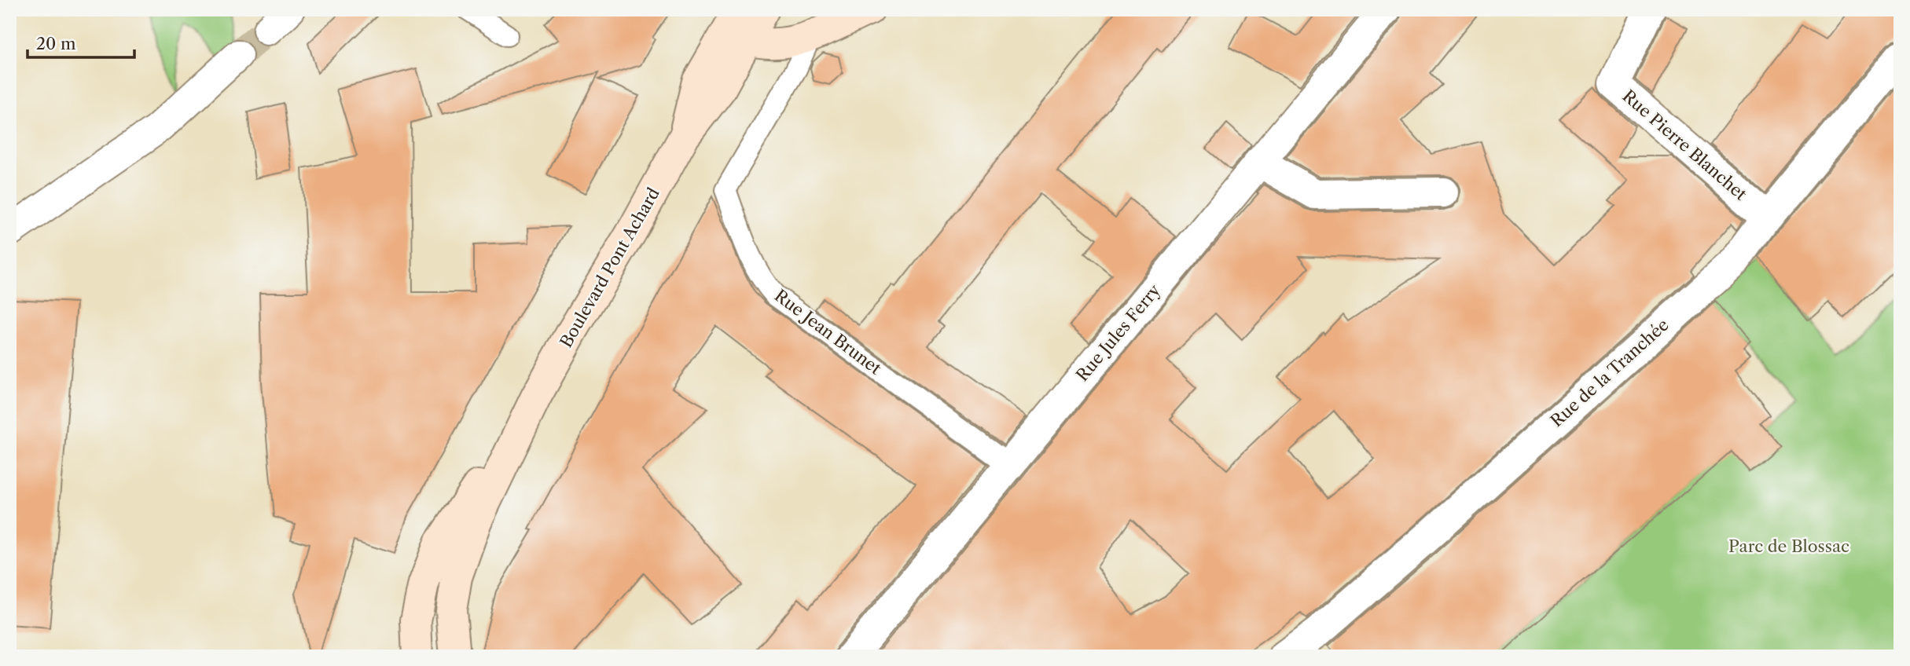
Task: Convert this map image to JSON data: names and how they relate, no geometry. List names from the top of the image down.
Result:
{
  "streets": {
    "main road": ["Boulevard Pont Achard"],
    "street": ["Rue Pierre Blanchet", "Rue Jules Ferry", "Rue de la Tranchée"],
    "lane": ["Rue Jean Brunet"]
  },
  "crossings": [
    ["Rue Pierre Blanchet", "Rue de la Tranchée"],
    ["Rue Jean Brunet", "Rue Jules Ferry"]
  ],
  "parks": ["Parc de Blossac"],
  "scale_bar": "20 m"
}
